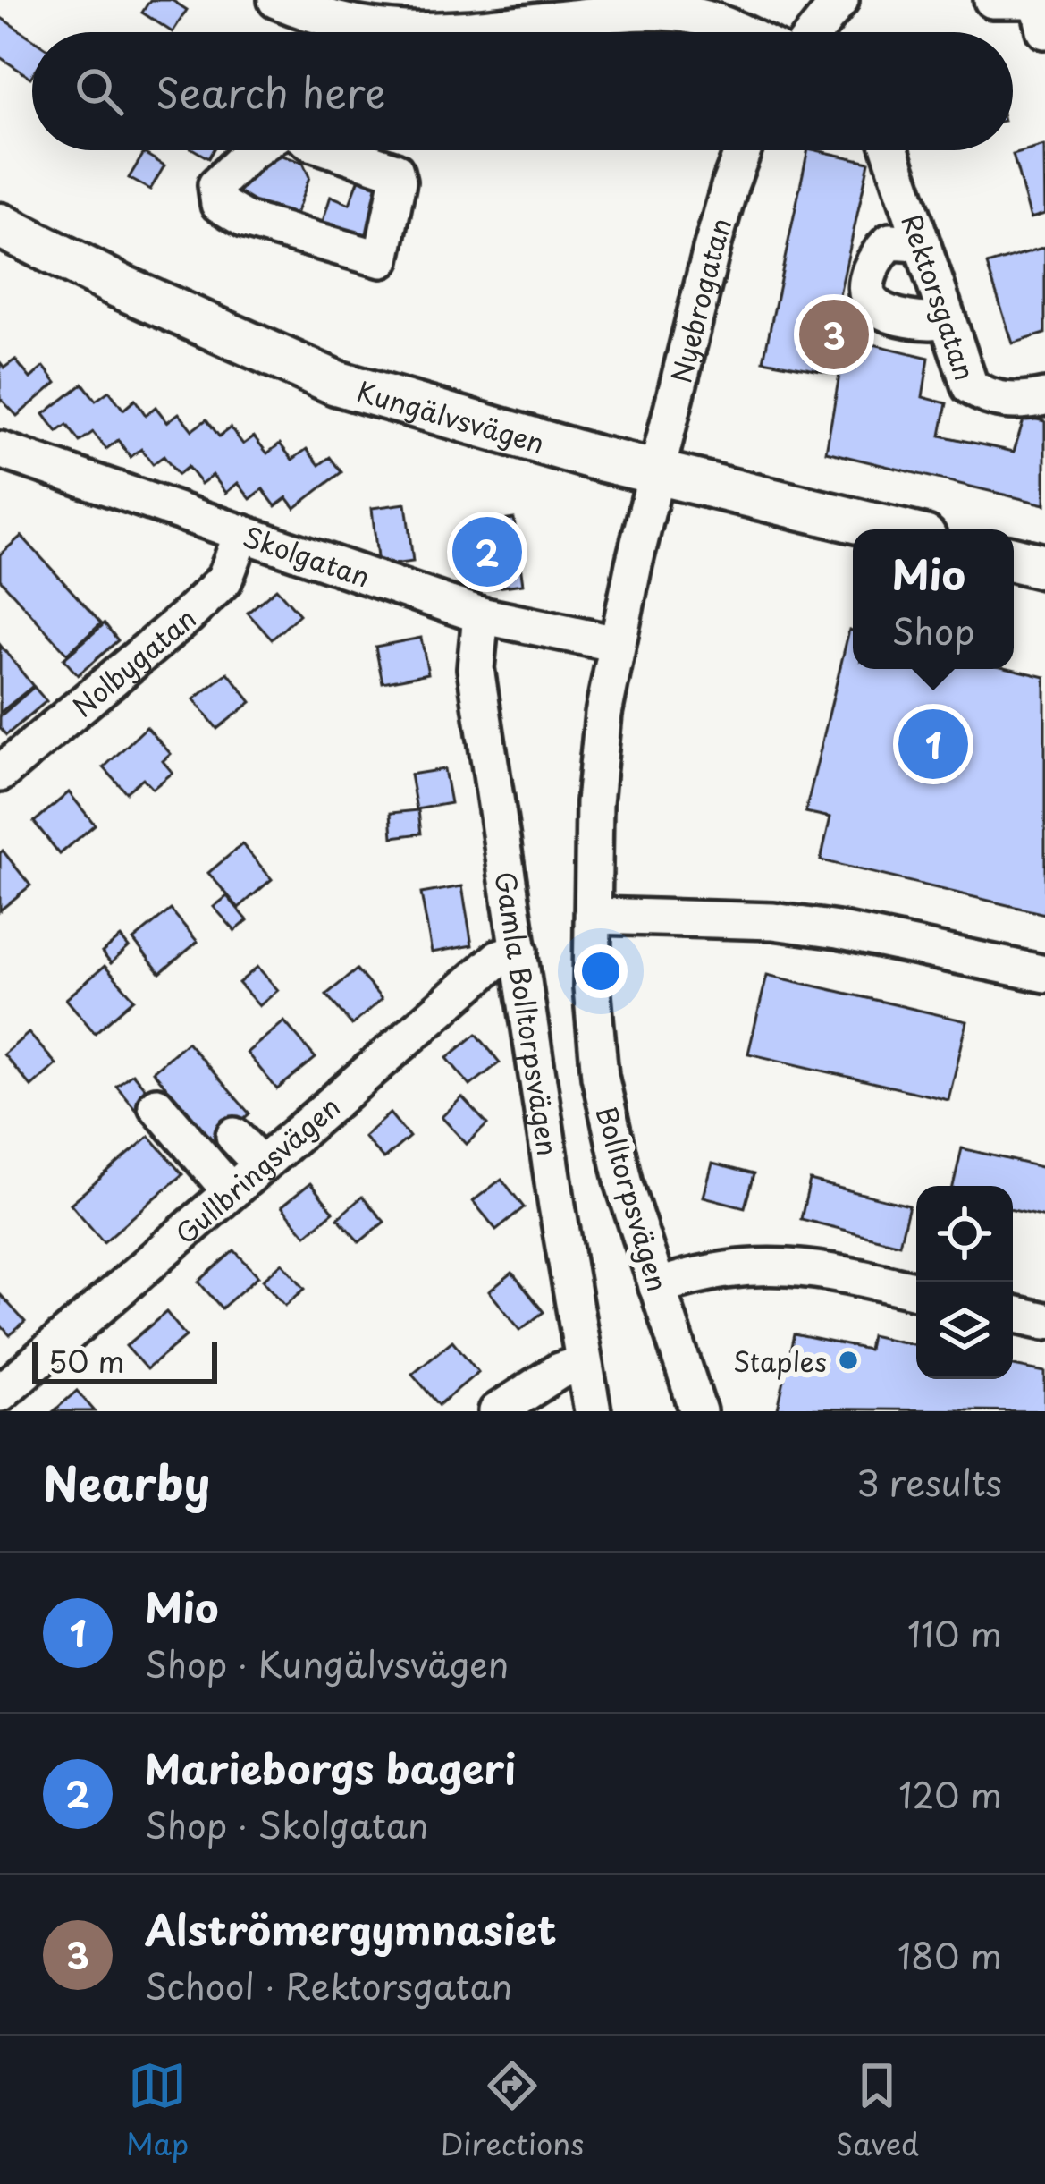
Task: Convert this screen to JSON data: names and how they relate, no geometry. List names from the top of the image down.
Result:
{
  "streets": {
    "main road": ["Kungälvsvägen"],
    "street": [
      "Rektorsgatan",
      "Nyebrogatan",
      "Skolgatan",
      "Nolbygatan",
      "Gamla Bolltorpsvägen",
      "Gullbringsvägen",
      "Bolltorpsvägen"
    ]
  },
  "crossings": [
    ["Nyebrogatan", "Kungälvsvägen"],
    ["Nyebrogatan", "Bolltorpsvägen"],
    ["Kungälvsvägen", "Bolltorpsvägen"],
    ["Skolgatan", "Nolbygatan"],
    ["Skolgatan", "Gamla Bolltorpsvägen"],
    ["Skolgatan", "Bolltorpsvägen"],
    ["Gamla Bolltorpsvägen", "Gullbringsvägen"]
  ],
  "places": ["Staples"],
  "scale_bar": "50 m",
  "page": {
    "search": "Search here",
    "pins": ["3", "2", "1"],
    "popup": ["Mio", "Shop"],
    "scale": "50 m",
    "heading": ["Nearby", "3 results"],
    "list": [
      {
        "mark": "1",
        "name": "Mio",
        "note": "Shop · Kungälvsvägen",
        "value": "110 m"
      },
      {
        "mark": "2",
        "name": "Marieborgs bageri",
        "note": "Shop · Skolgatan",
        "value": "120 m"
      },
      {
        "mark": "3",
        "name": "Alströmergymnasiet",
        "note": "School · Rektorsgatan",
        "value": "180 m"
      }
    ],
    "nav": ["Map", "Directions", "Saved"]
  }
}
